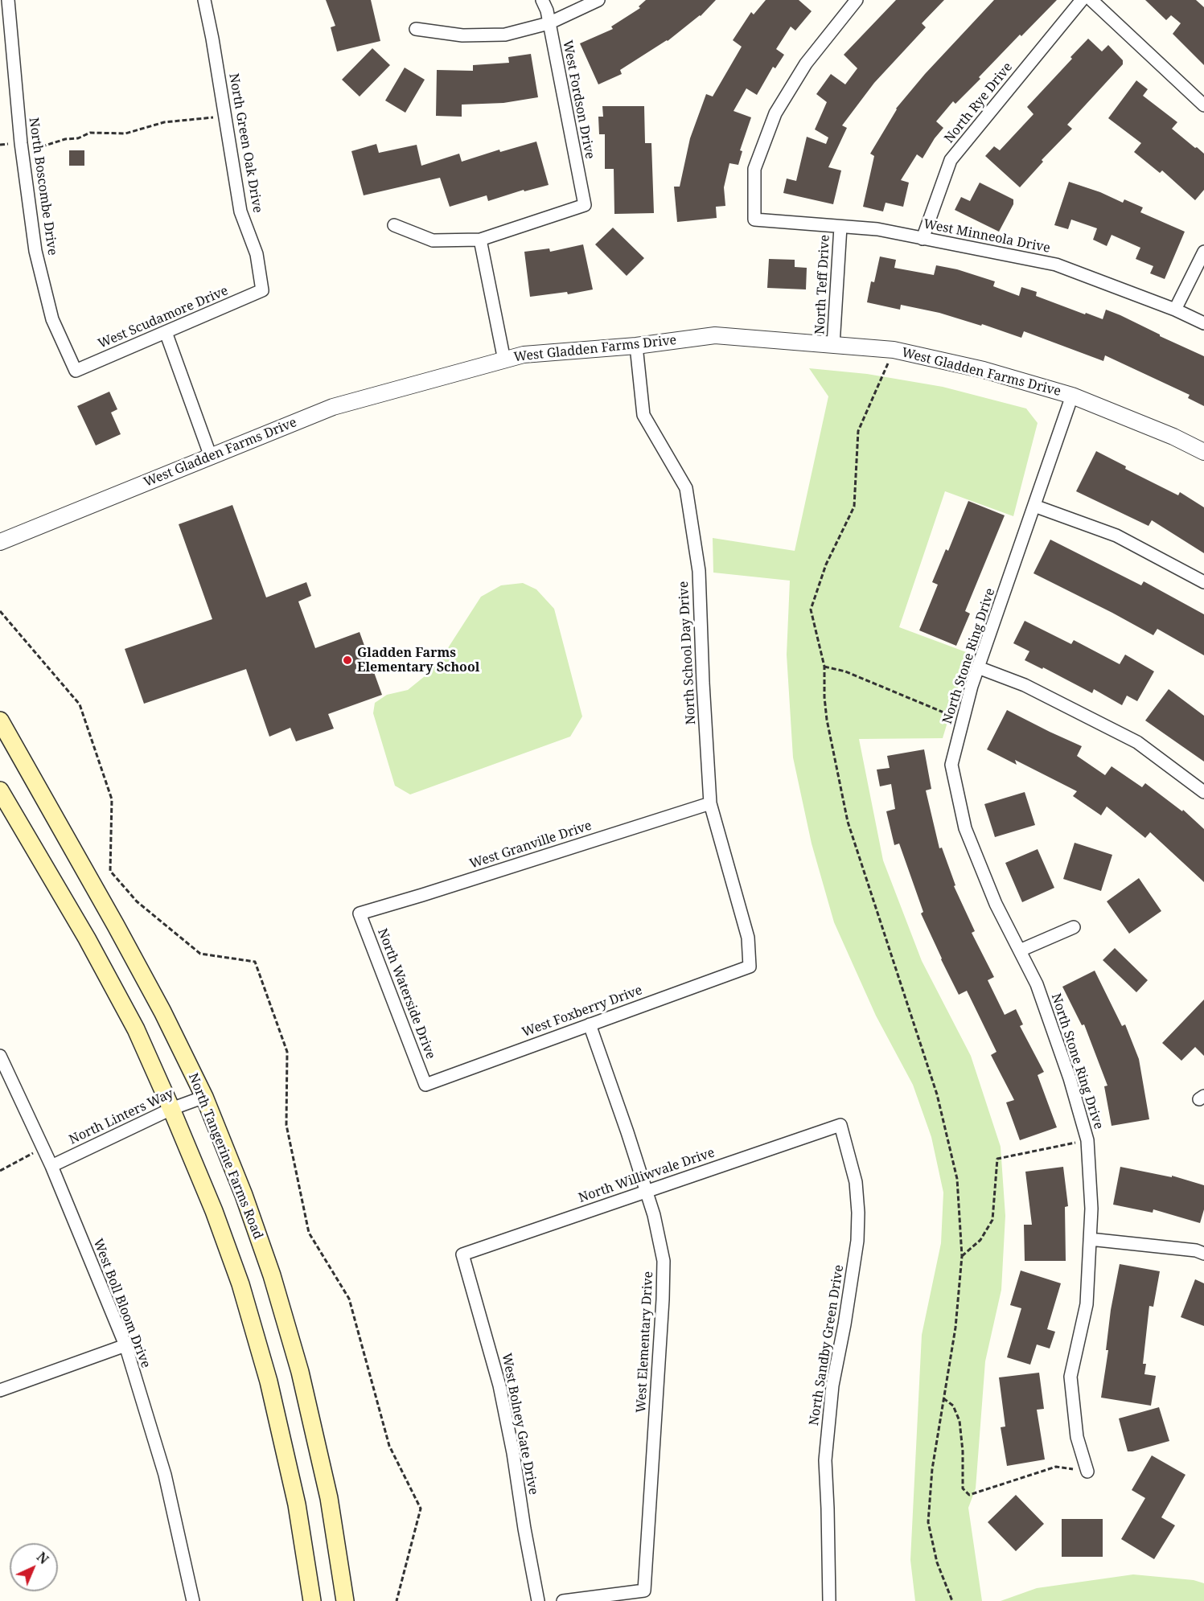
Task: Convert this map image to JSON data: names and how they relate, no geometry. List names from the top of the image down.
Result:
{
  "streets": {
    "main road": ["North Tangerine Farms Road"],
    "street": [
      "West Fordson Drive",
      "North Rye Drive",
      "North Green Oak Drive",
      "North Boscombe Drive",
      "West Minneola Drive",
      "North Teff Drive",
      "West Scudamore Drive",
      "West Gladden Farms Drive",
      "North School Day Drive",
      "North Stone Ring Drive",
      "West Granville Drive",
      "North Waterside Drive",
      "West Foxberry Drive",
      "North Linters Way",
      "North Williwvale Drive",
      "West Boll Bloom Drive",
      "West Elementary Drive",
      "North Sandby Green Drive",
      "West Bolney Gate Drive"
    ]
  },
  "crossings": [
    ["North Rye Drive", "West Minneola Drive"],
    ["North Green Oak Drive", "West Scudamore Drive"],
    ["North Boscombe Drive", "West Scudamore Drive"],
    ["West Minneola Drive", "North Teff Drive"],
    ["North Teff Drive", "West Gladden Farms Drive"],
    ["West Gladden Farms Drive", "North School Day Drive"],
    ["West Gladden Farms Drive", "North Stone Ring Drive"],
    ["North School Day Drive", "West Granville Drive"],
    ["North School Day Drive", "West Foxberry Drive"],
    ["West Granville Drive", "North Waterside Drive"],
    ["North Waterside Drive", "West Foxberry Drive"],
    ["West Foxberry Drive", "West Elementary Drive"],
    ["North Linters Way", "North Tangerine Farms Road"],
    ["North Linters Way", "West Boll Bloom Drive"],
    ["North Williwvale Drive", "West Elementary Drive"],
    ["North Williwvale Drive", "North Sandby Green Drive"],
    ["North Williwvale Drive", "West Bolney Gate Drive"]
  ],
  "places": ["Gladden Farms Elementary School"],
  "north": "top right"
}
